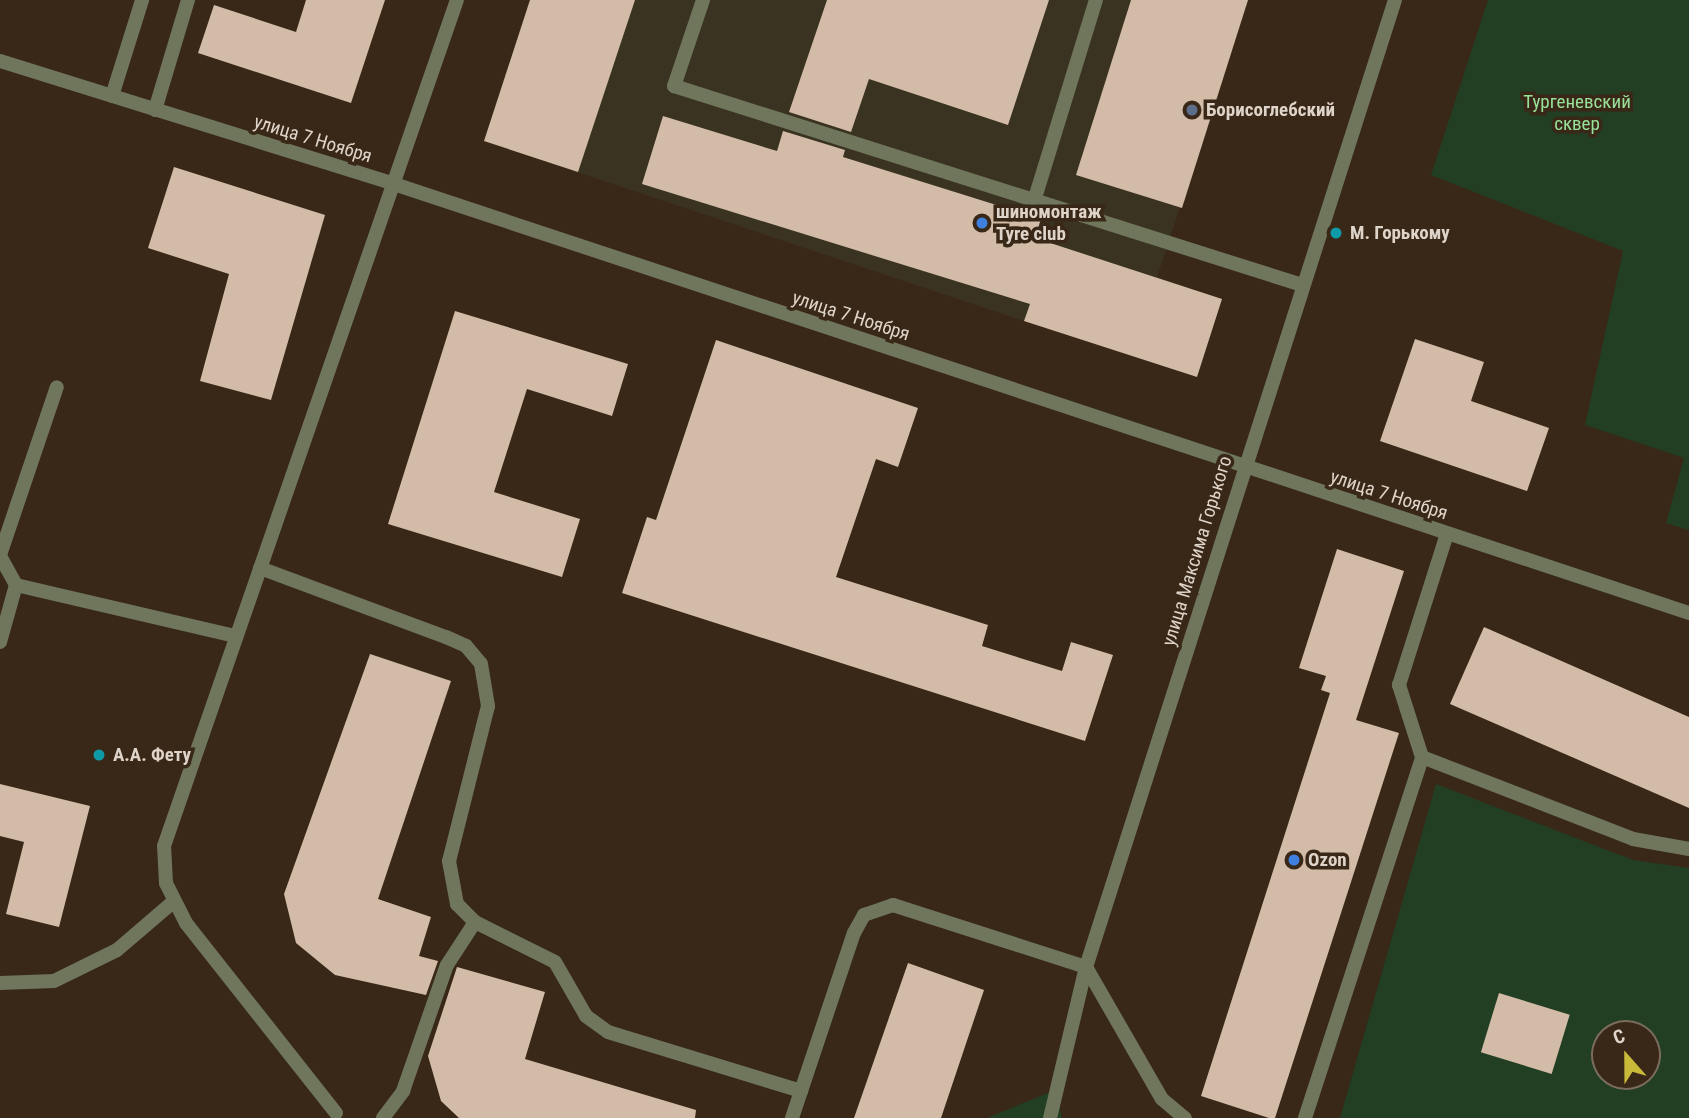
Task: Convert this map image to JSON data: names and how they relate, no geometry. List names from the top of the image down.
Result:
{
  "streets": {
    "street": ["улица 7 Ноября", "улица Максима Горького"]
  },
  "crossings": [
    ["улица 7 Ноября", "улица Максима Горького"]
  ],
  "parks": ["Тургеневский сквер"],
  "places": [
    "Борисоглебский",
    "шиномонтаж Tyre club",
    "М. Горькому",
    "А.А. Фету",
    "Ozon"
  ],
  "north": "top"
}
